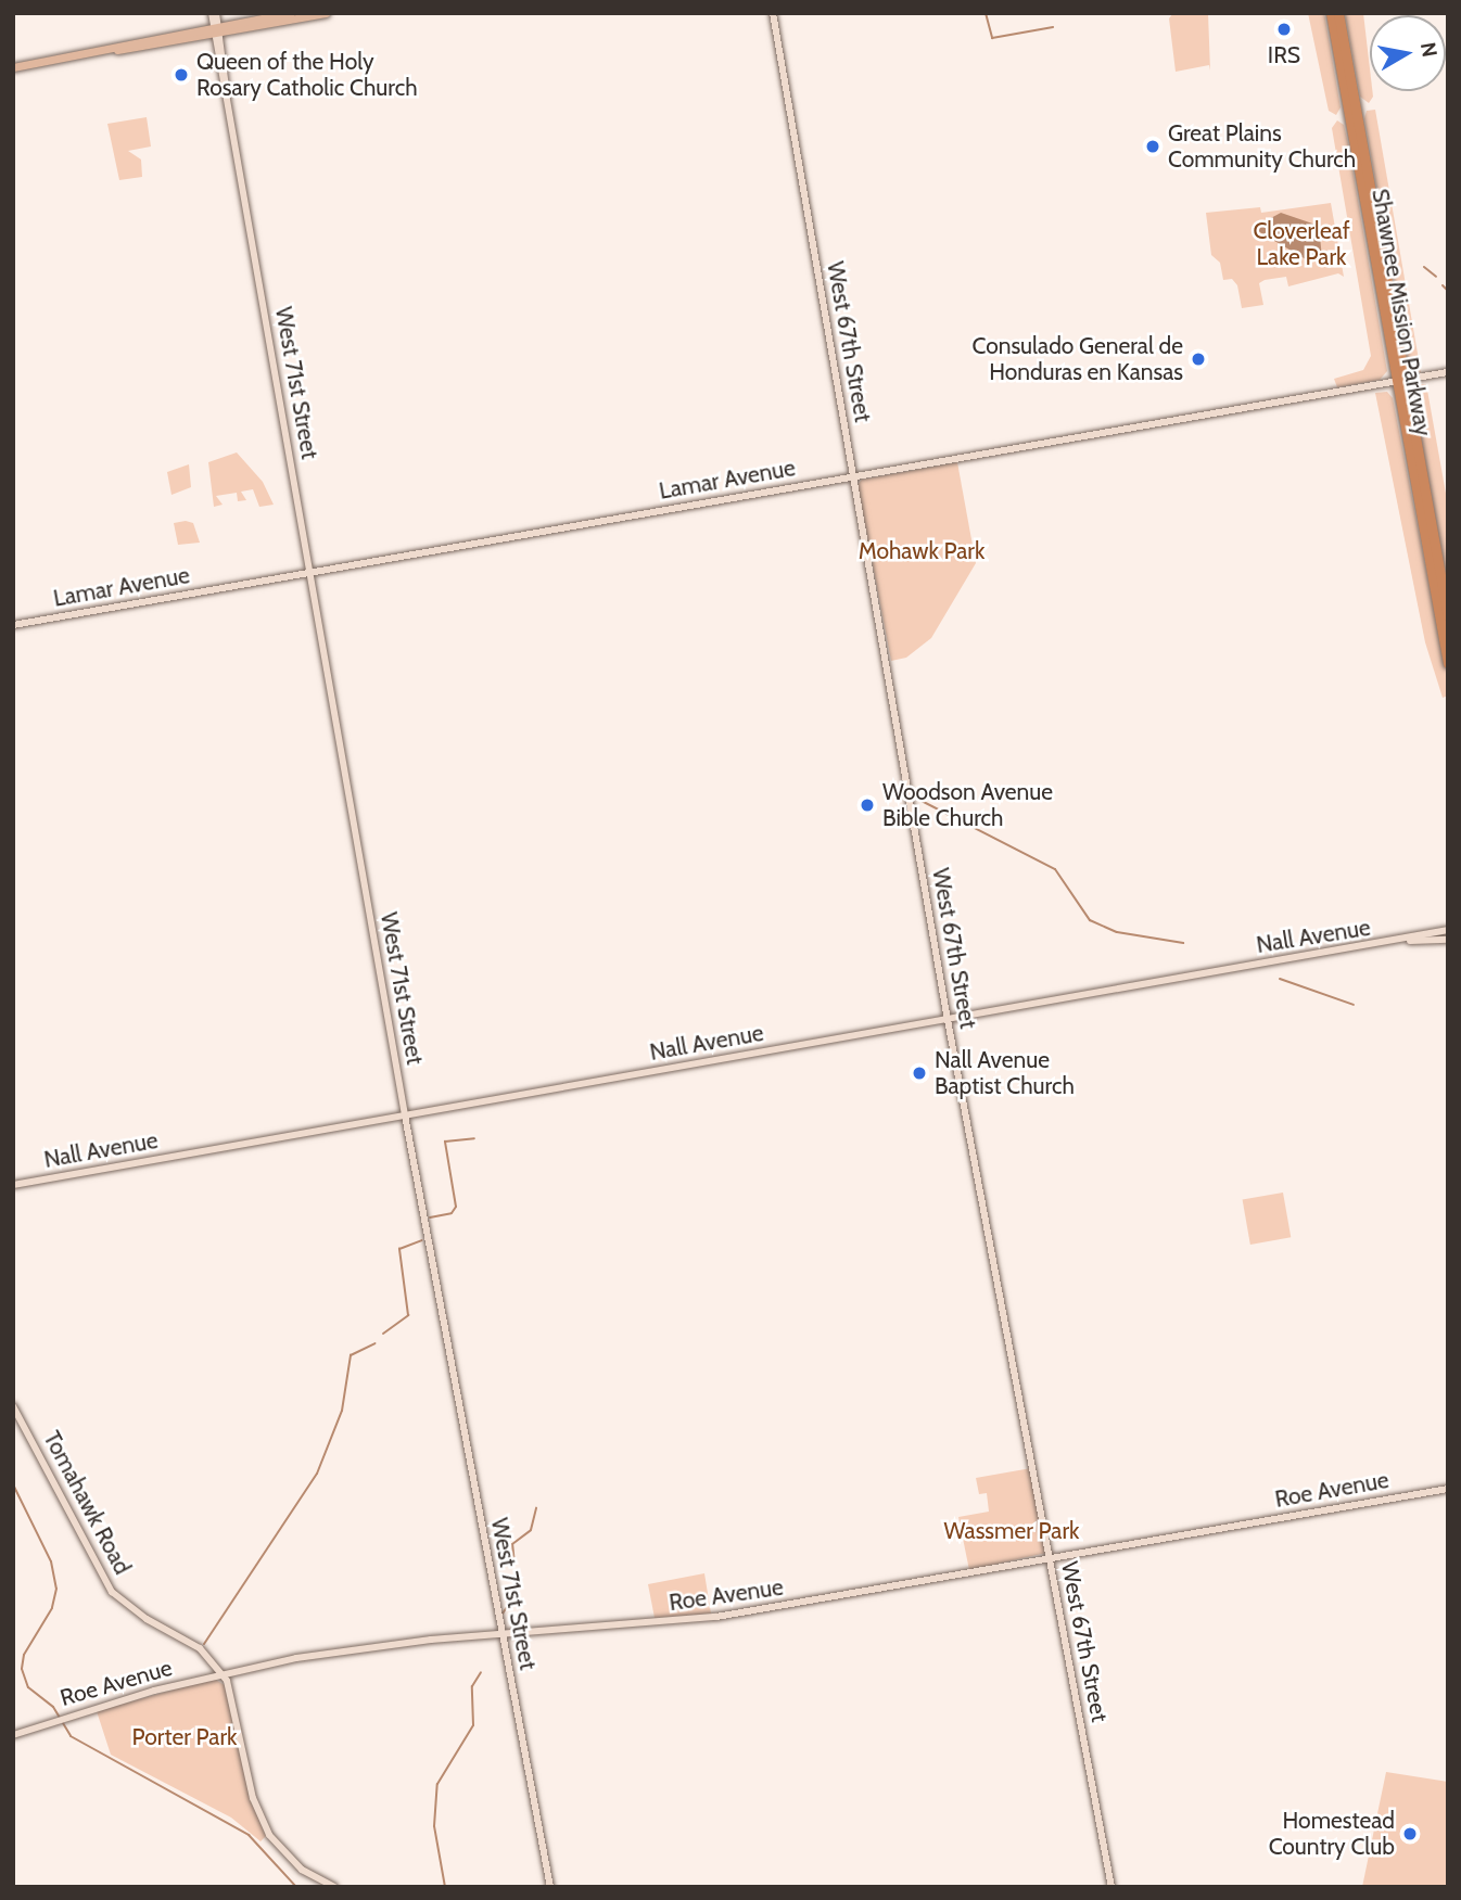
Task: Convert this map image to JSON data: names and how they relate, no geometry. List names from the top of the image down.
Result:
{
  "streets": {
    "highway": ["Shawnee Mission Parkway"],
    "street": [
      "West 67th Street",
      "West 71st Street",
      "Lamar Avenue",
      "Nall Avenue",
      "Roe Avenue",
      "Tomahawk Road"
    ]
  },
  "crossings": [
    ["Shawnee Mission Parkway", "Lamar Avenue"],
    ["West 67th Street", "Lamar Avenue"],
    ["West 67th Street", "Nall Avenue"],
    ["West 67th Street", "Roe Avenue"],
    ["West 71st Street", "Lamar Avenue"],
    ["West 71st Street", "Nall Avenue"],
    ["West 71st Street", "Roe Avenue"],
    ["Roe Avenue", "Tomahawk Road"]
  ],
  "parks": [
    "Cloverleaf Lake Park",
    "Mohawk Park",
    "Wassmer Park",
    "Porter Park"
  ],
  "places": [
    "IRS",
    "Queen of the Holy Rosary Catholic Church",
    "Great Plains Community Church",
    "Consulado General de Honduras en Kansas",
    "Woodson Avenue Bible Church",
    "Nall Avenue Baptist Church",
    "Homestead Country Club"
  ],
  "north": "right"
}
